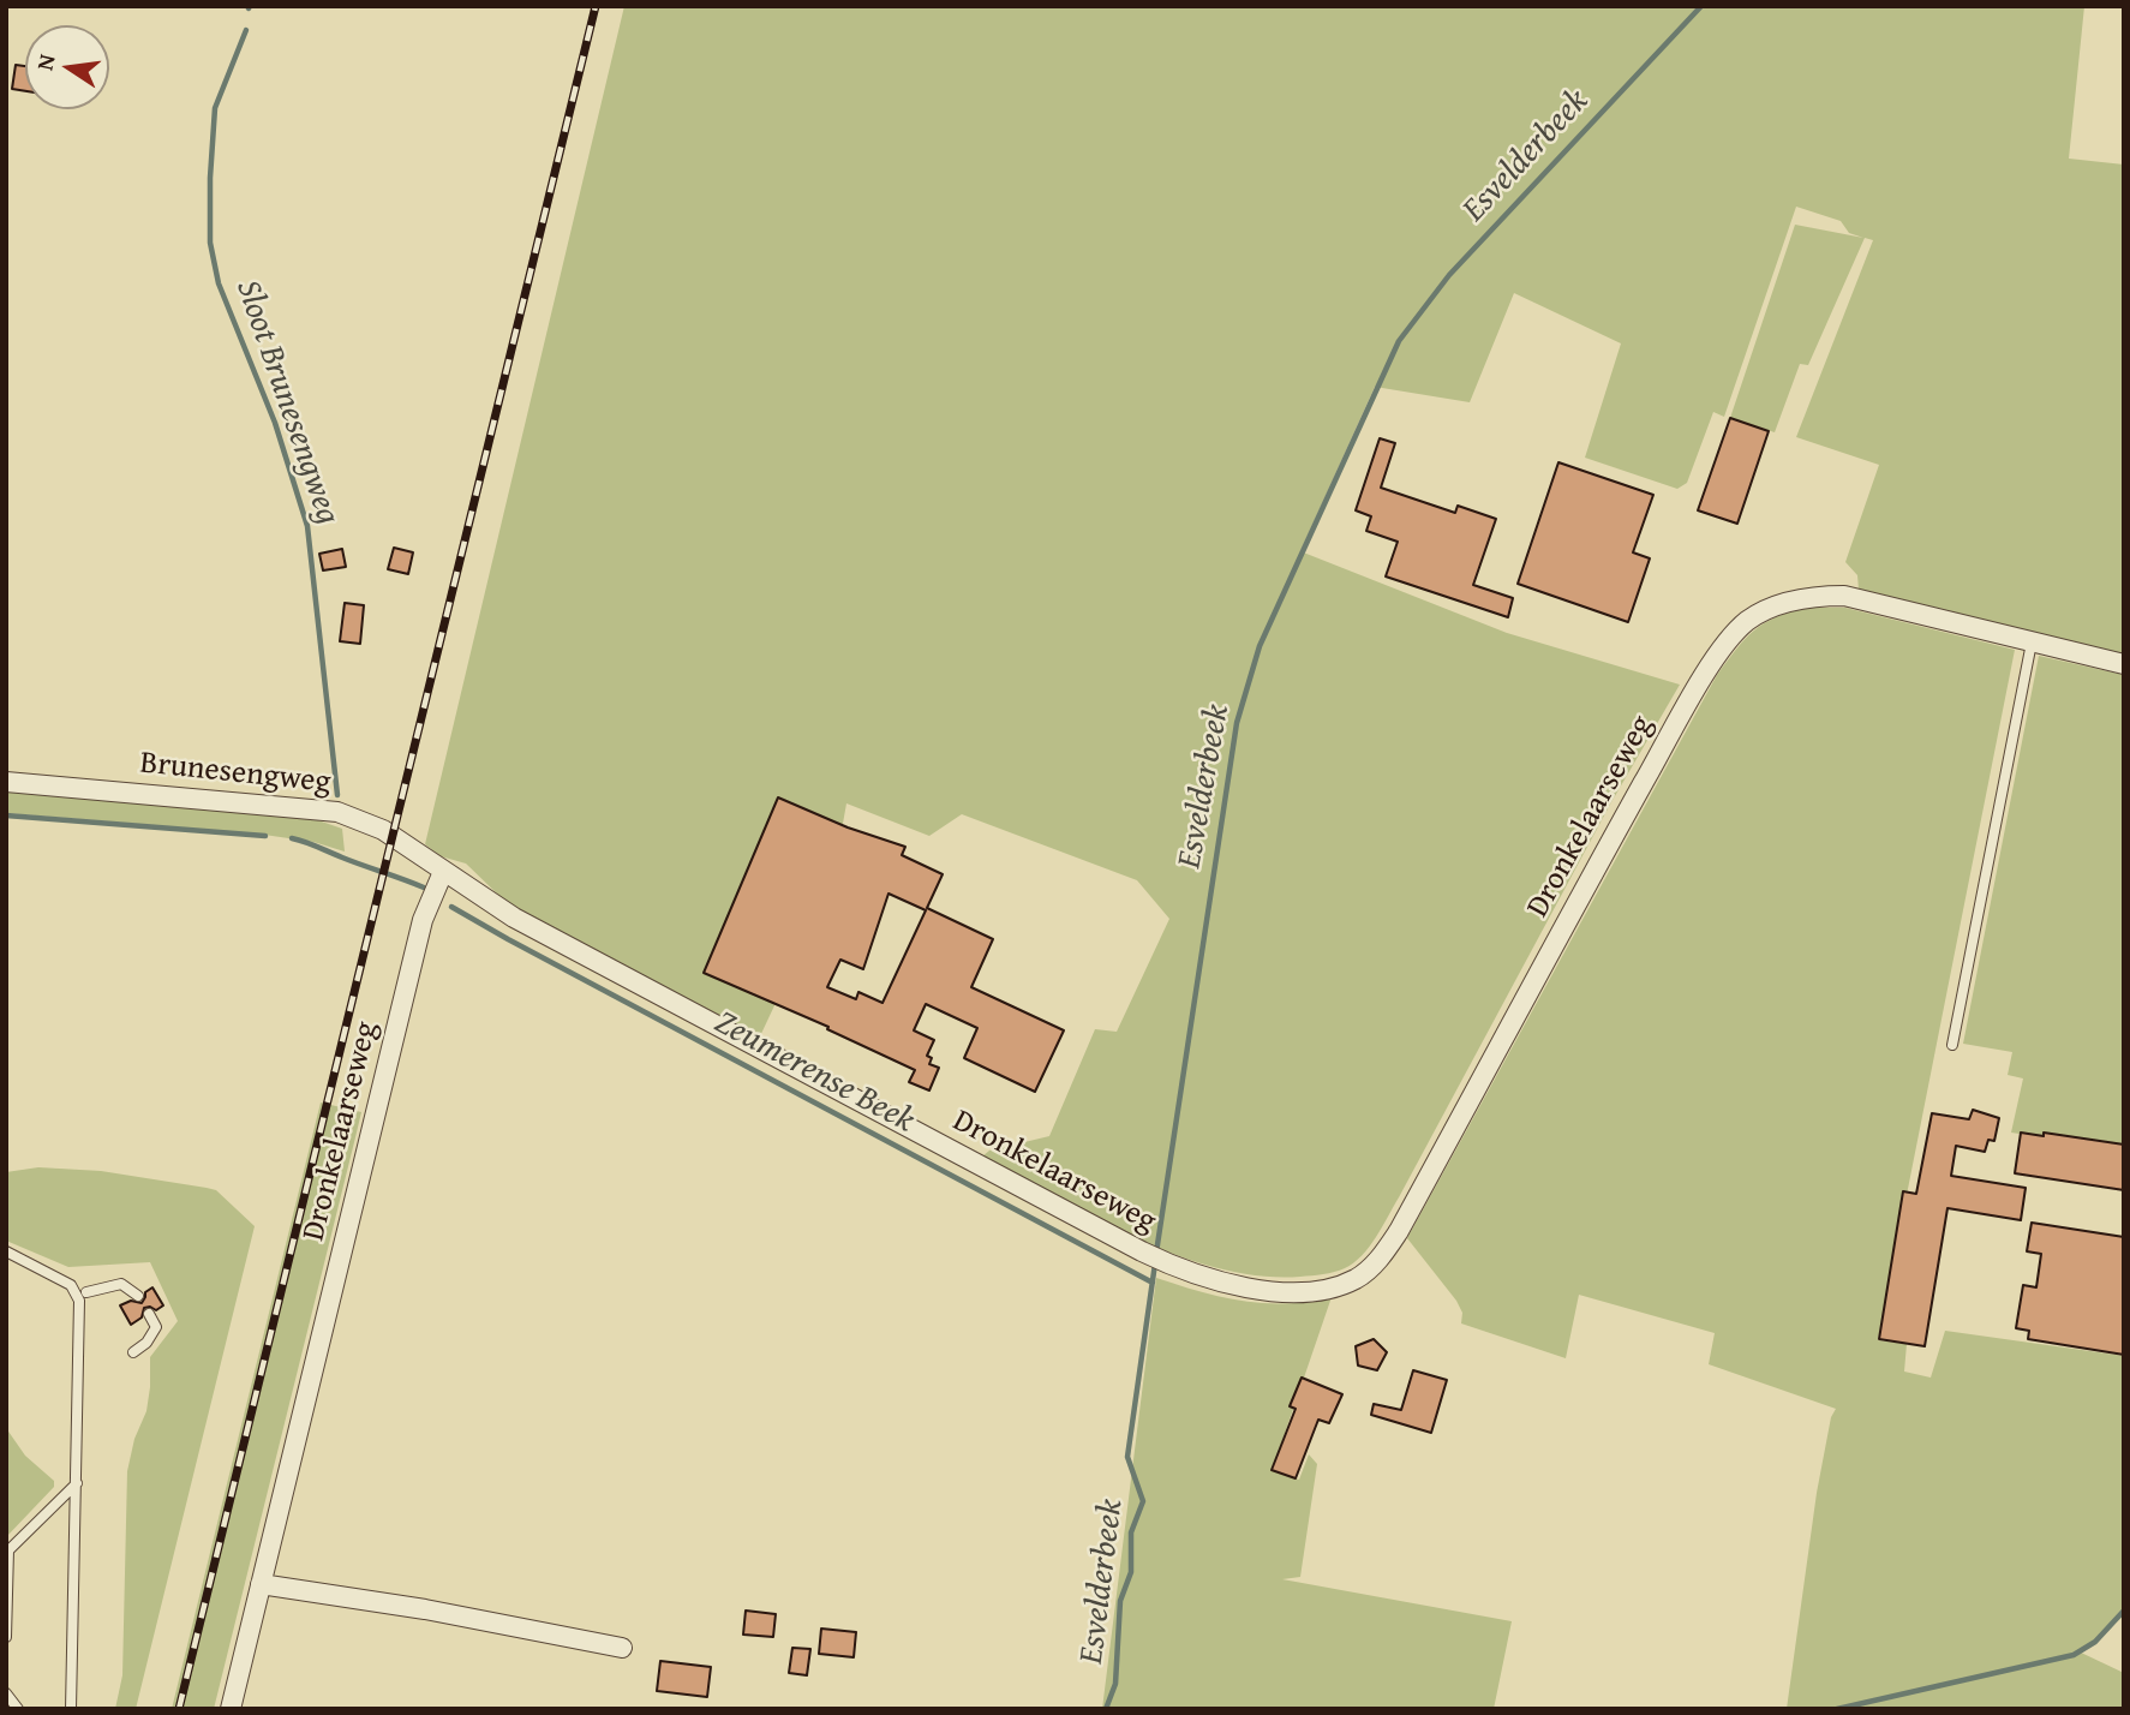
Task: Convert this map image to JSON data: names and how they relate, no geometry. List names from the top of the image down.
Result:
{
  "streets": {
    "street": ["Brunesengweg", "Dronkelaarseweg"]
  },
  "crossings": [
    ["Brunesengweg", "Dronkelaarseweg"]
  ],
  "water": ["Esvelderbeek", "Sloot Brunesengweg", "Zeumerense Beek"],
  "north": "left"
}
